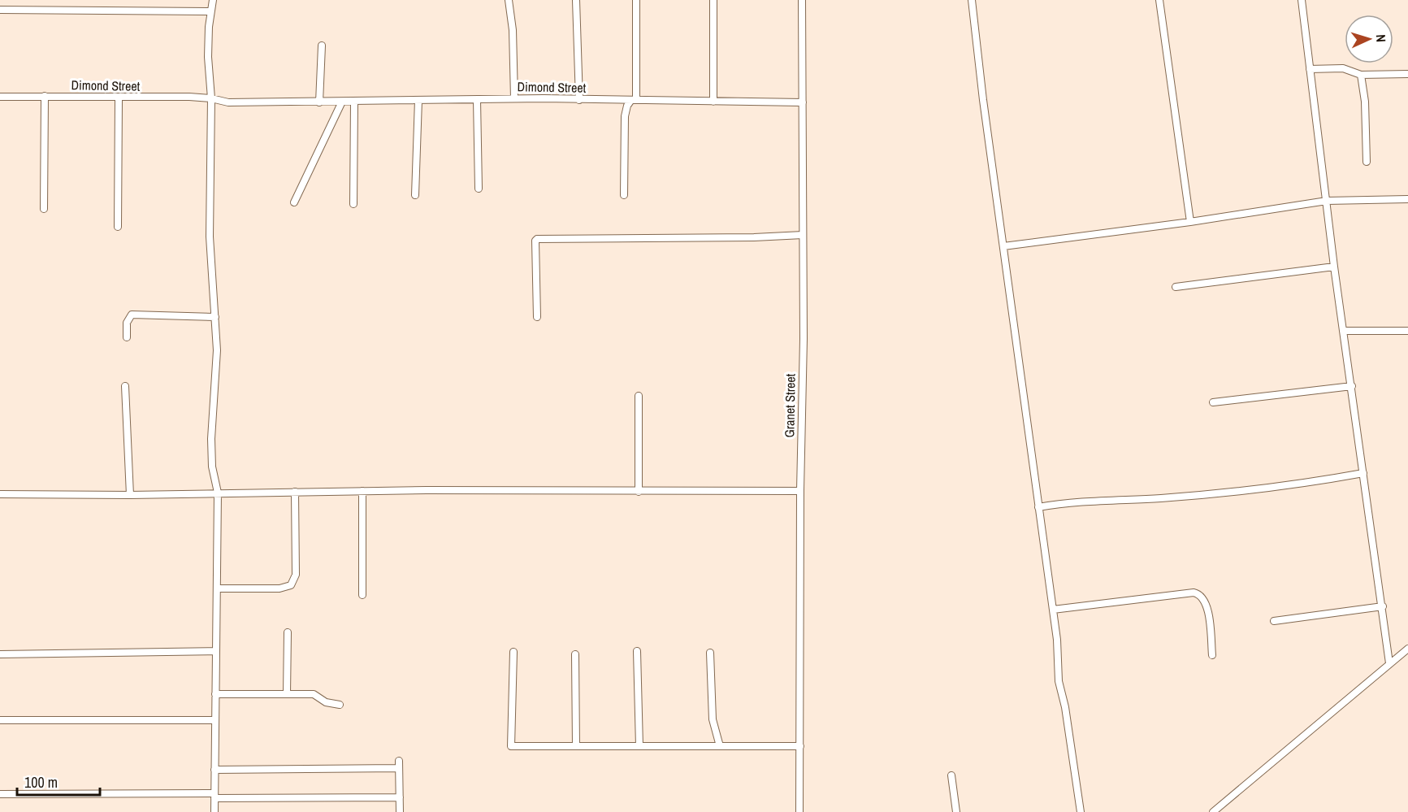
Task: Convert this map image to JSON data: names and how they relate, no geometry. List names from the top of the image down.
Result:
{
  "streets": {
    "street": ["Dimond Street", "Granet Street"]
  },
  "crossings": [
    ["Dimond Street", "Granet Street"]
  ],
  "scale_bar": "100 m",
  "north": "right"
}
